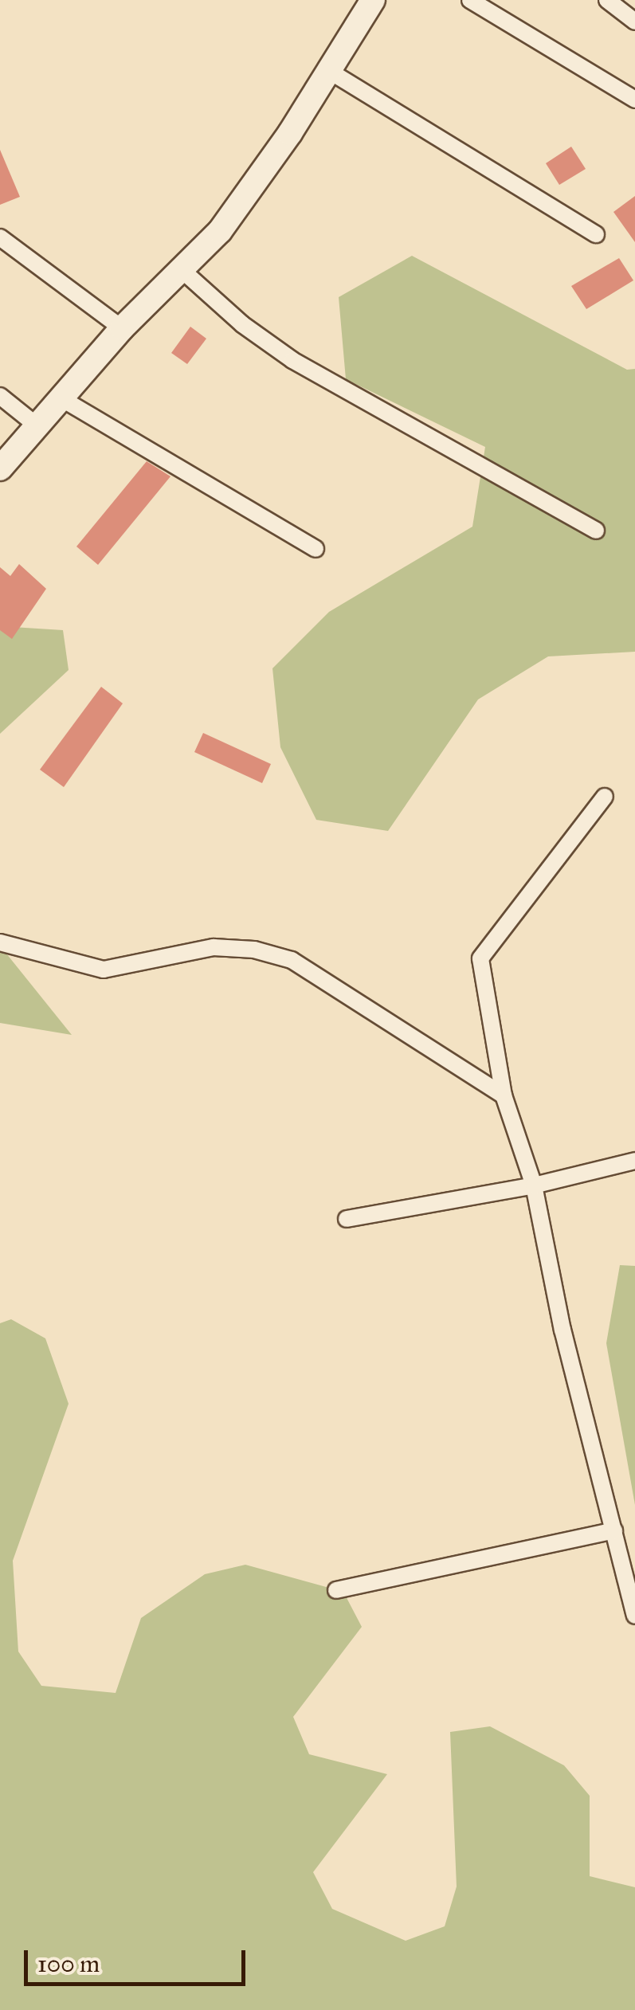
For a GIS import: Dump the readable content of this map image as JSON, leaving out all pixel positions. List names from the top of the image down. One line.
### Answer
{"scale_bar":"100 m"}
